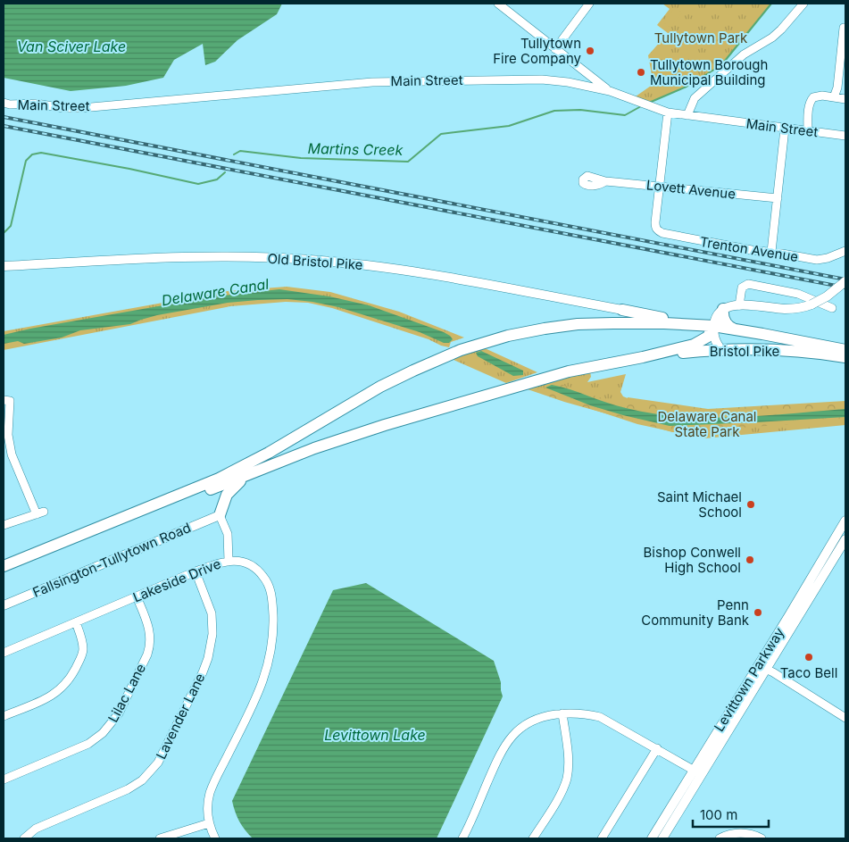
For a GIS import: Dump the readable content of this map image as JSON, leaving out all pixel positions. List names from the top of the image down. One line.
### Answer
{"streets":{"highway":["Bristol Pike"],"main road":["Old Bristol Pike","Fallsington-Tullytown Road","Levittown Parkway"],"street":["Main Street","Lovett Avenue","Trenton Avenue","Lakeside Drive","Lilac Lane","Lavender Lane"]},"crossings":[["Lovett Avenue","Trenton Avenue"],["Lakeside Drive","Lilac Lane"],["Lakeside Drive","Lavender Lane"]],"water":["Van Sciver Lake","Martins Creek","Delaware Canal","Levittown Lake"],"parks":["Tullytown Park","Delaware Canal State Park"],"places":["Tullytown Fire Company","Tullytown Borough Municipal Building","Saint Michael School","Bishop Conwell High School","Penn Community Bank","Taco Bell"],"scale_bar":"100 m"}
